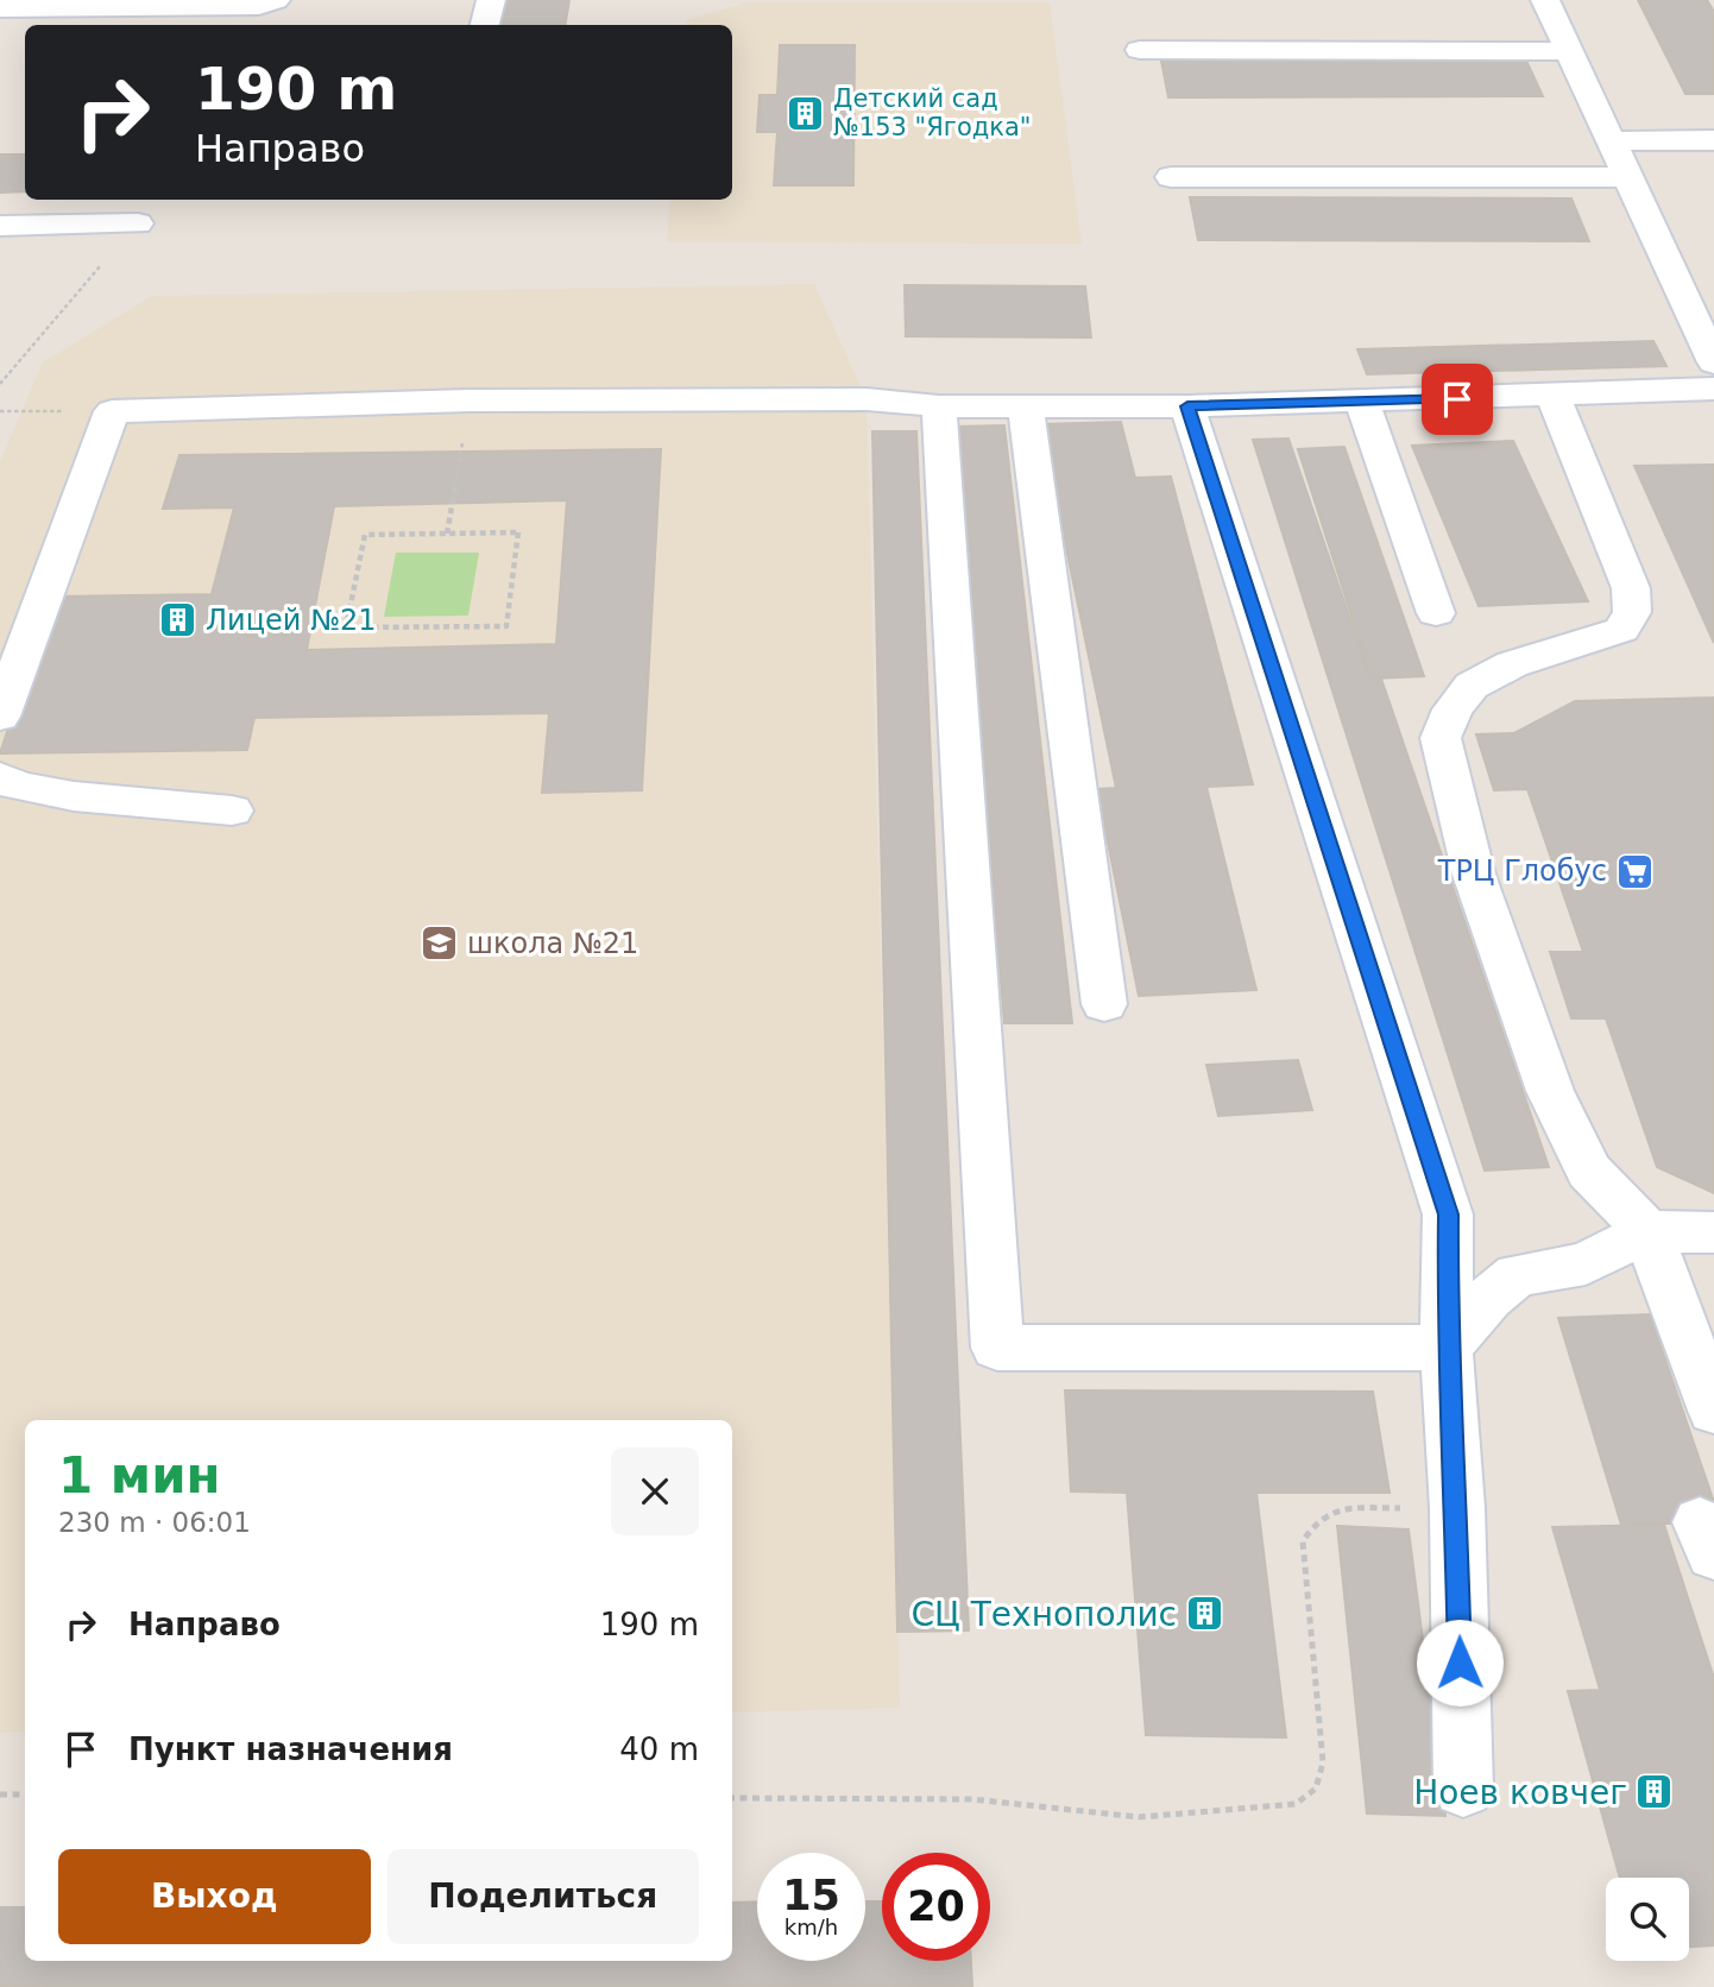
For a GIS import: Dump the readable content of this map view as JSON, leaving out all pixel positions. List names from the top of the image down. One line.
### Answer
{"places":{"building":["Детский сад №153 \"Ягодка\"","Лицей №21","СЦ Технополис","Ноев ковчег"],"supermarket":["ТРЦ Глобус"],"school or university":["школа №21"]},"page":{"turn":["190 m","Направо"],"heading":["1 мин","230 m · 06:01"],"list":[{"name":"Направо","value":"190 m"},{"name":"Пункт назначения","value":"40 m"}],"buttons":["Выход","Поделиться"],"speed":"15 km/h","limit":"20"}}
